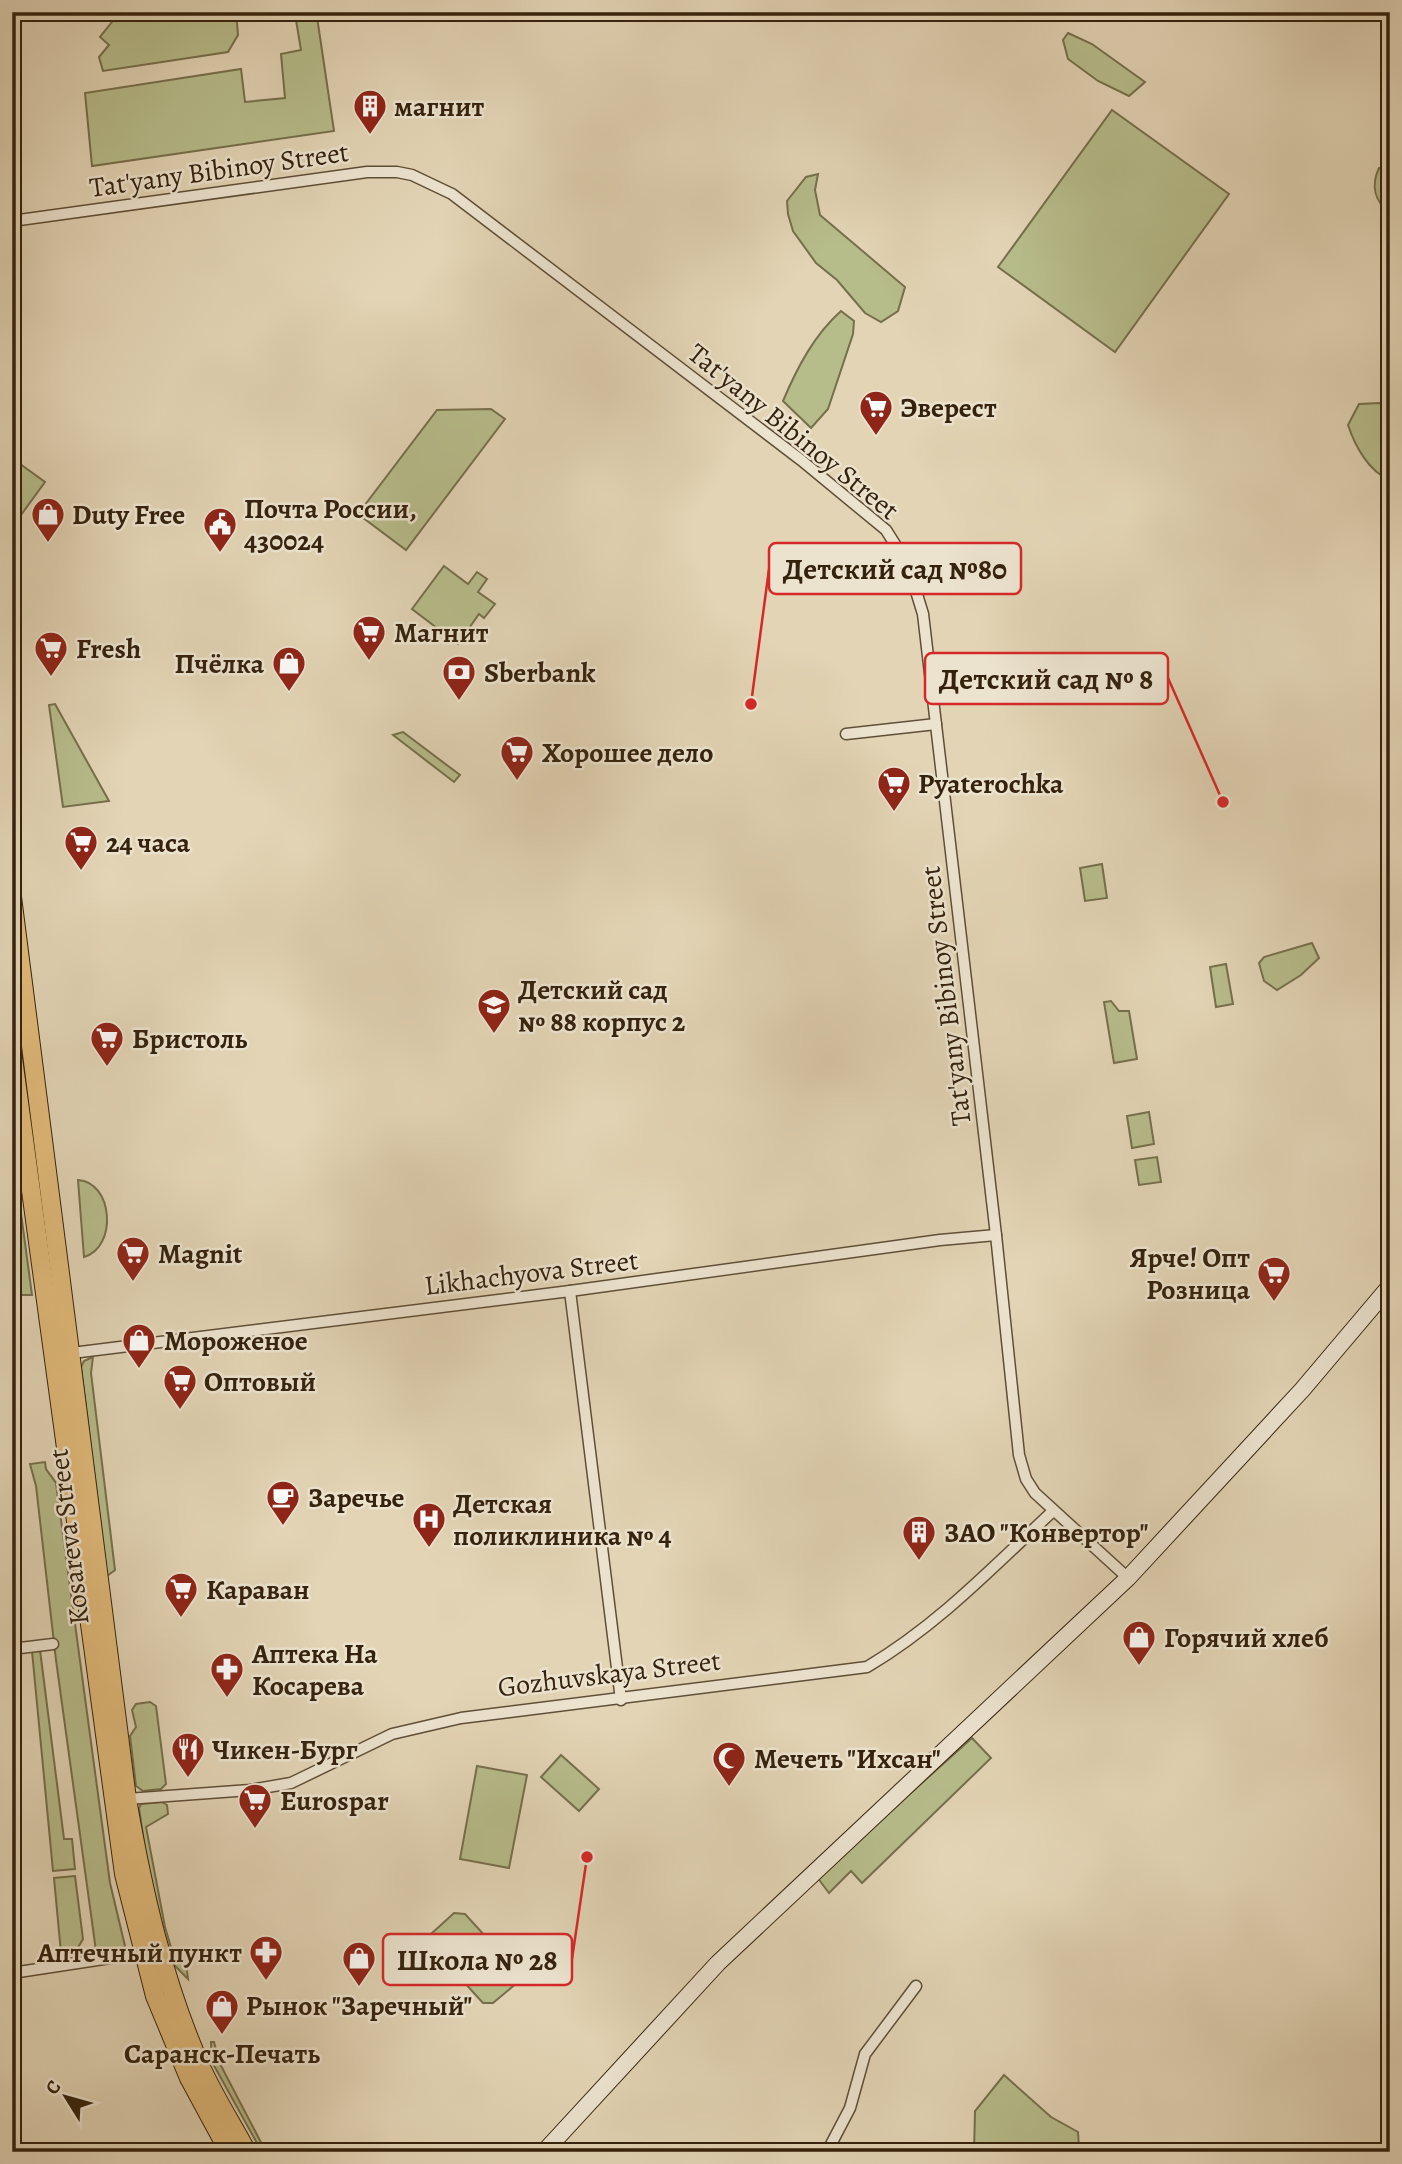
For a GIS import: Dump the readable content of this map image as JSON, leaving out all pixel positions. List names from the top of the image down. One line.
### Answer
{"streets":{"main road":["Kosareva Street"],"street":["Tat'yany Bibinoy Street","Likhachyova Street","Gozhuvskaya Street"]},"crossings":[["Tat'yany Bibinoy Street","Likhachyova Street"],["Tat'yany Bibinoy Street","Gozhuvskaya Street"],["Likhachyova Street","Kosareva Street"],["Kosareva Street","Gozhuvskaya Street"]],"places":{"building":["магнит","ЗАО \"Конвертор\""],"supermarket":["Эверест","Магнит","Fresh","Хорошее дело","Pyaterochka","24 часа","Бристоль","Magnit","Ярче! Опт Розница","Оптовый","Караван","Eurospar"],"shop":["Duty Free","Пчёлка","Мороженое","Горячий хлеб","Рынок \"Заречный\"","Саранск-Печать"],"public building":["Почта России, 430024"],"bank":["Sberbank"],"other":["Детский сад №80","Детский сад № 8","Школа № 28"],"school or university":["Детский сад № 88 корпус 2"],"cafe":["Заречье"],"hospital":["Детская поликлиника № 4"],"pharmacy":["Аптека На Косарева","Аптечный пункт"],"restaurant":["Чикен-Бург"],"mosque":["Мечеть \"Ихсан\""]},"north":"top left"}
